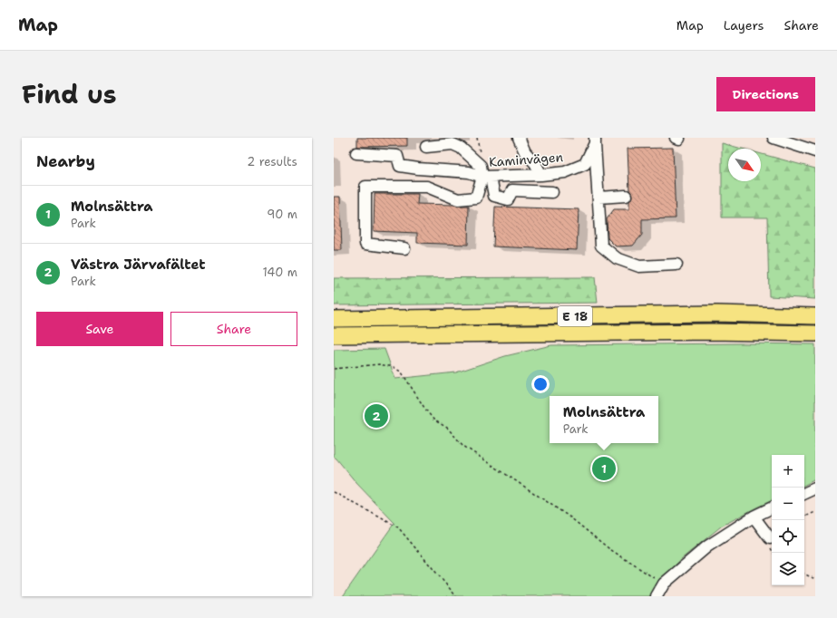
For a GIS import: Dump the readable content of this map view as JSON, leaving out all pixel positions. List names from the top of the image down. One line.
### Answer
{"streets":{"highway":["E 18"],"street":["Kaminvägen"]},"north":"bottom right","page":{"header":"Map","nav":["Map","Layers","Share"],"title":"Find us","buttons":["Directions",["Save","Share"]],"heading":["Nearby","2 results"],"list":[{"mark":"1","name":"Molnsättra","note":"Park","value":"90 m"},{"mark":"2","name":"Västra Järvafältet","note":"Park","value":"140 m"}],"popup":["Molnsättra","Park"],"pins":["2","1"],"map_buttons":["+","−"]}}
